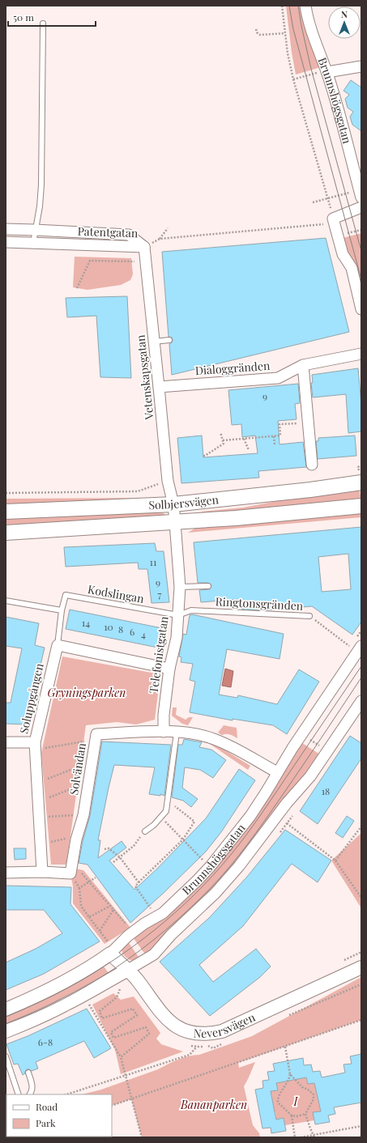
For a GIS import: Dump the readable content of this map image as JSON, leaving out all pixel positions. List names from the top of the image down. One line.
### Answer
{"streets":{"main road":["Solbjersvägen"],"street":["Brunnshögsgatan","Patentgatan","Dialoggränden","Vetenskapsgatan","Telefonistgatan","Soluppgången","Solvändan","Neversvägen"],"lane":["Kodslingan","Ringtonsgränden"]},"crossings":[["Brunnshögsgatan","Neversvägen"],["Patentgatan","Vetenskapsgatan"],["Dialoggränden","Vetenskapsgatan"],["Vetenskapsgatan","Solbjersvägen"],["Vetenskapsgatan","Telefonistgatan"],["Solbjersvägen","Telefonistgatan"],["Kodslingan","Ringtonsgränden"],["Kodslingan","Telefonistgatan"],["Kodslingan","Soluppgången"],["Ringtonsgränden","Telefonistgatan"],["Telefonistgatan","Solvändan"]],"parks":["Gryningsparken","I","Bananparken"],"house_numbers":["9","11","9","7","14","10","8","6","4","18","6-8"],"legend":["Road","Park"],"scale_bar":"50 m","north":"top"}
